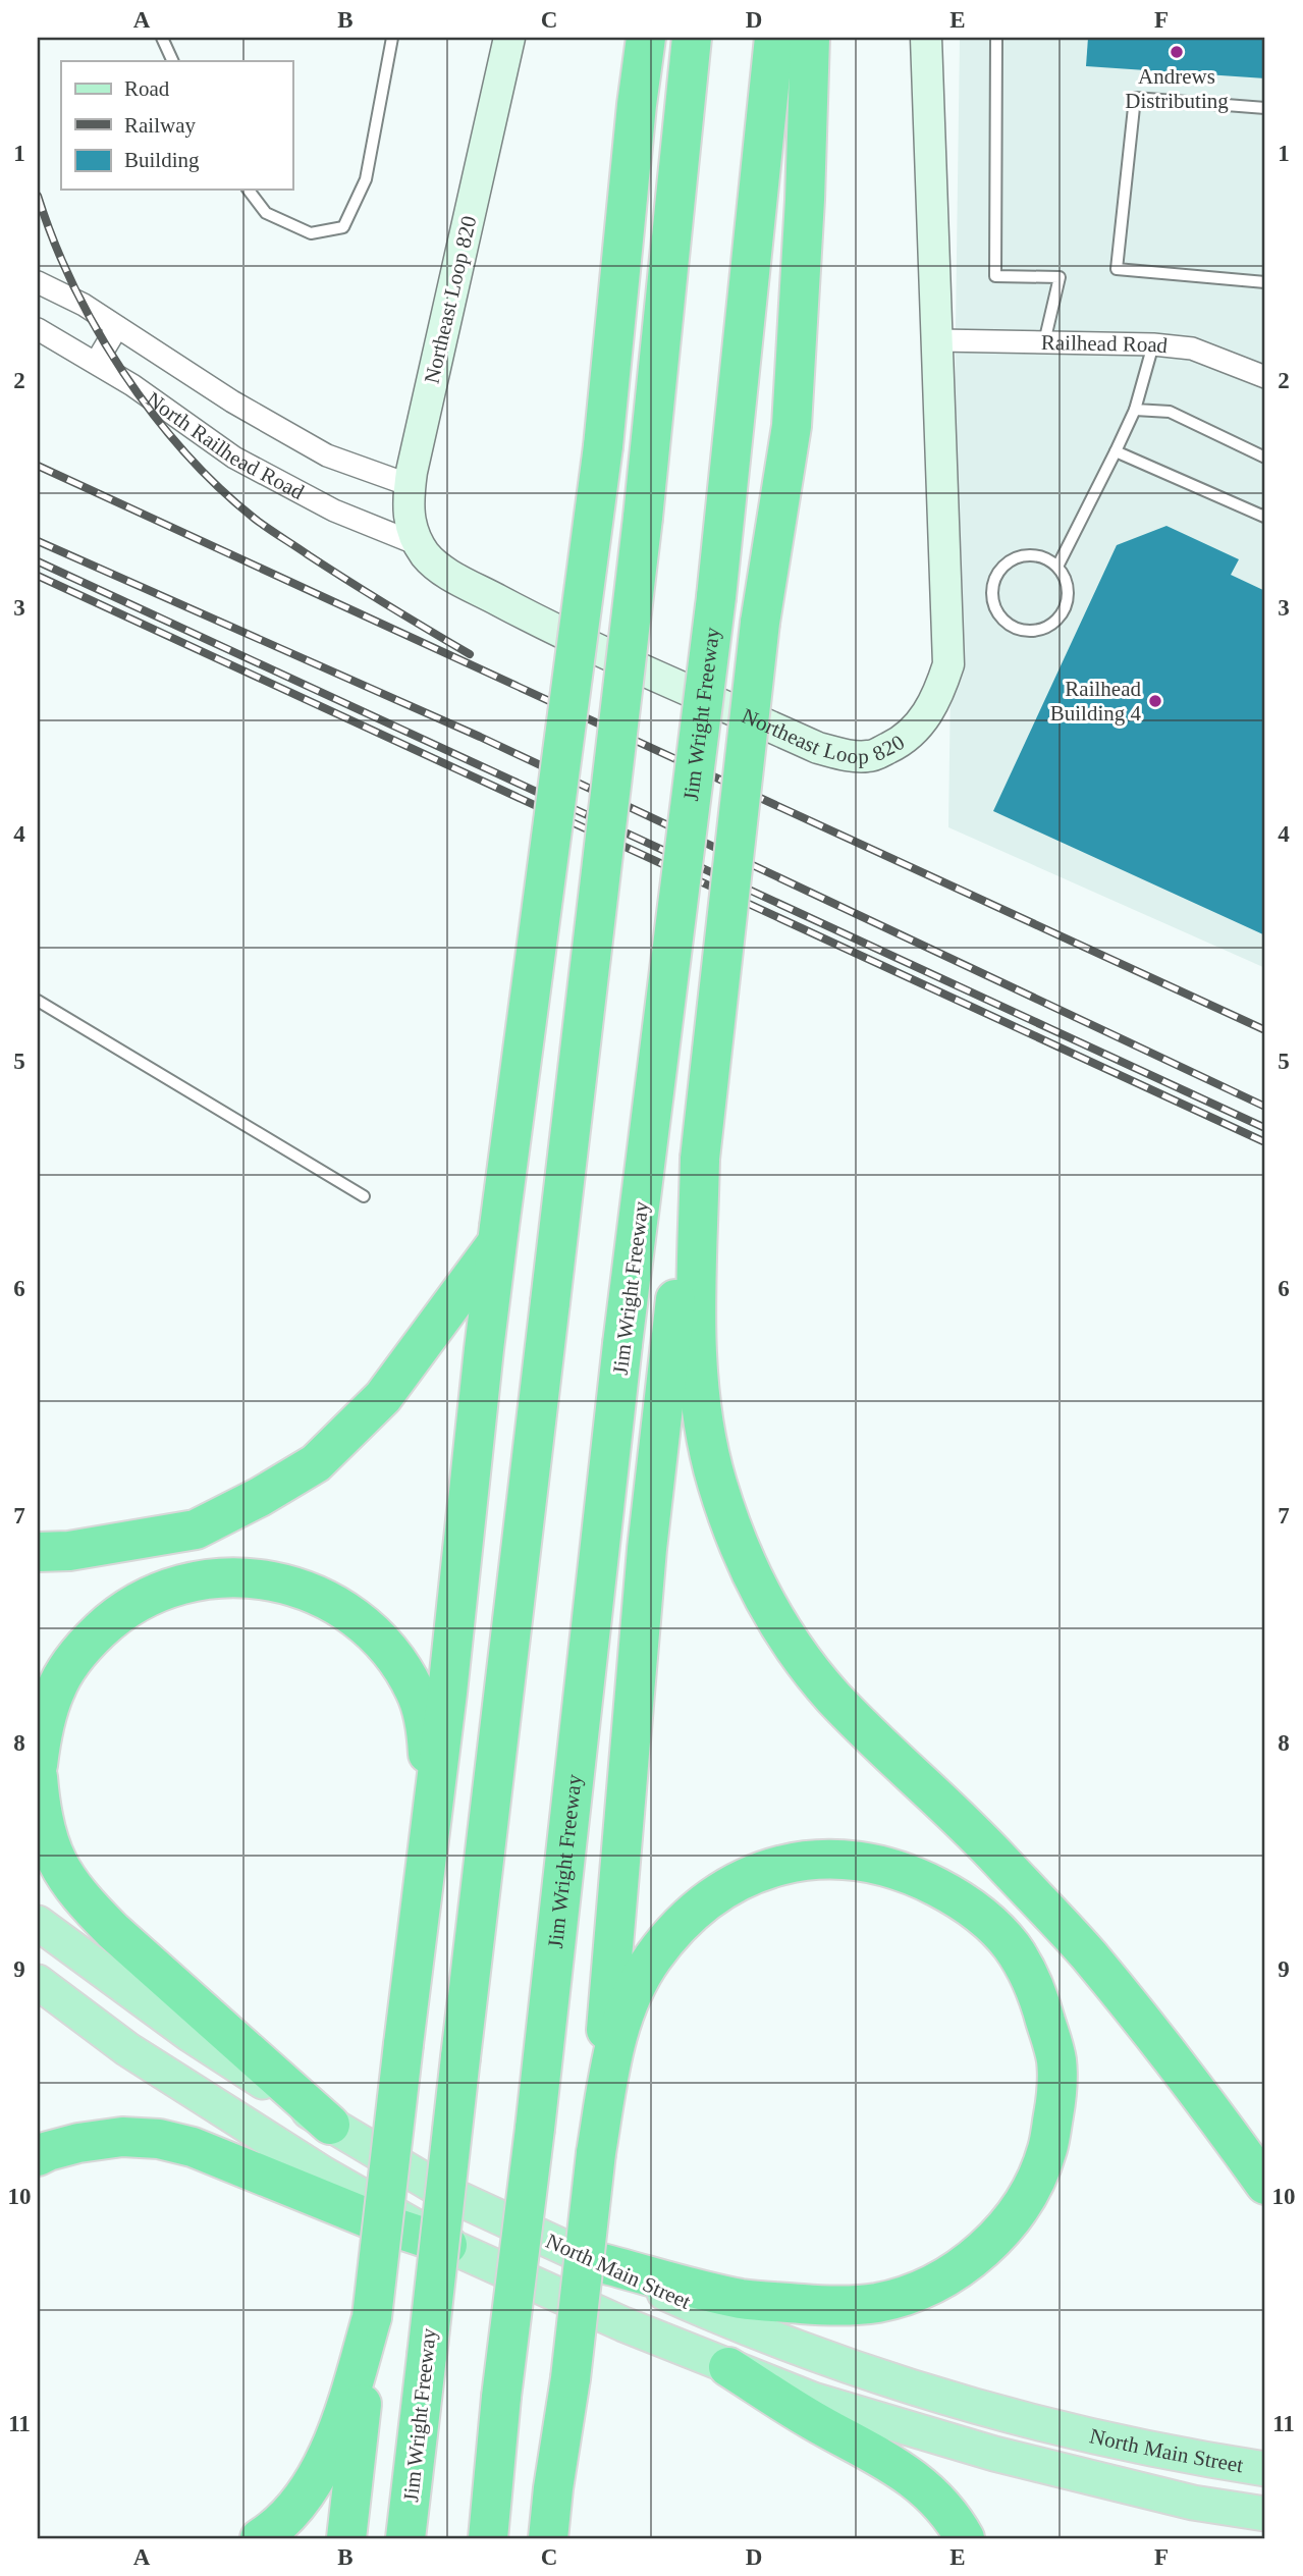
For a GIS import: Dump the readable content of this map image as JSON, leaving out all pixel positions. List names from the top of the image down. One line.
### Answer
{"streets":{"highway":["Jim Wright Freeway"],"main road":["North Main Street"],"street":["Northeast Loop 820","Railhead Road","North Railhead Road"]},"crossings":[["Northeast Loop 820","Railhead Road"],["Northeast Loop 820","North Railhead Road"]],"places":["Andrews Distributing","Railhead Building 4"],"legend":["Road","Railway","Building"],"grid":{"columns":["A","B","C","D","E","F"],"rows":["1","2","3","4","5","6","7","8","9","10","11"]}}
